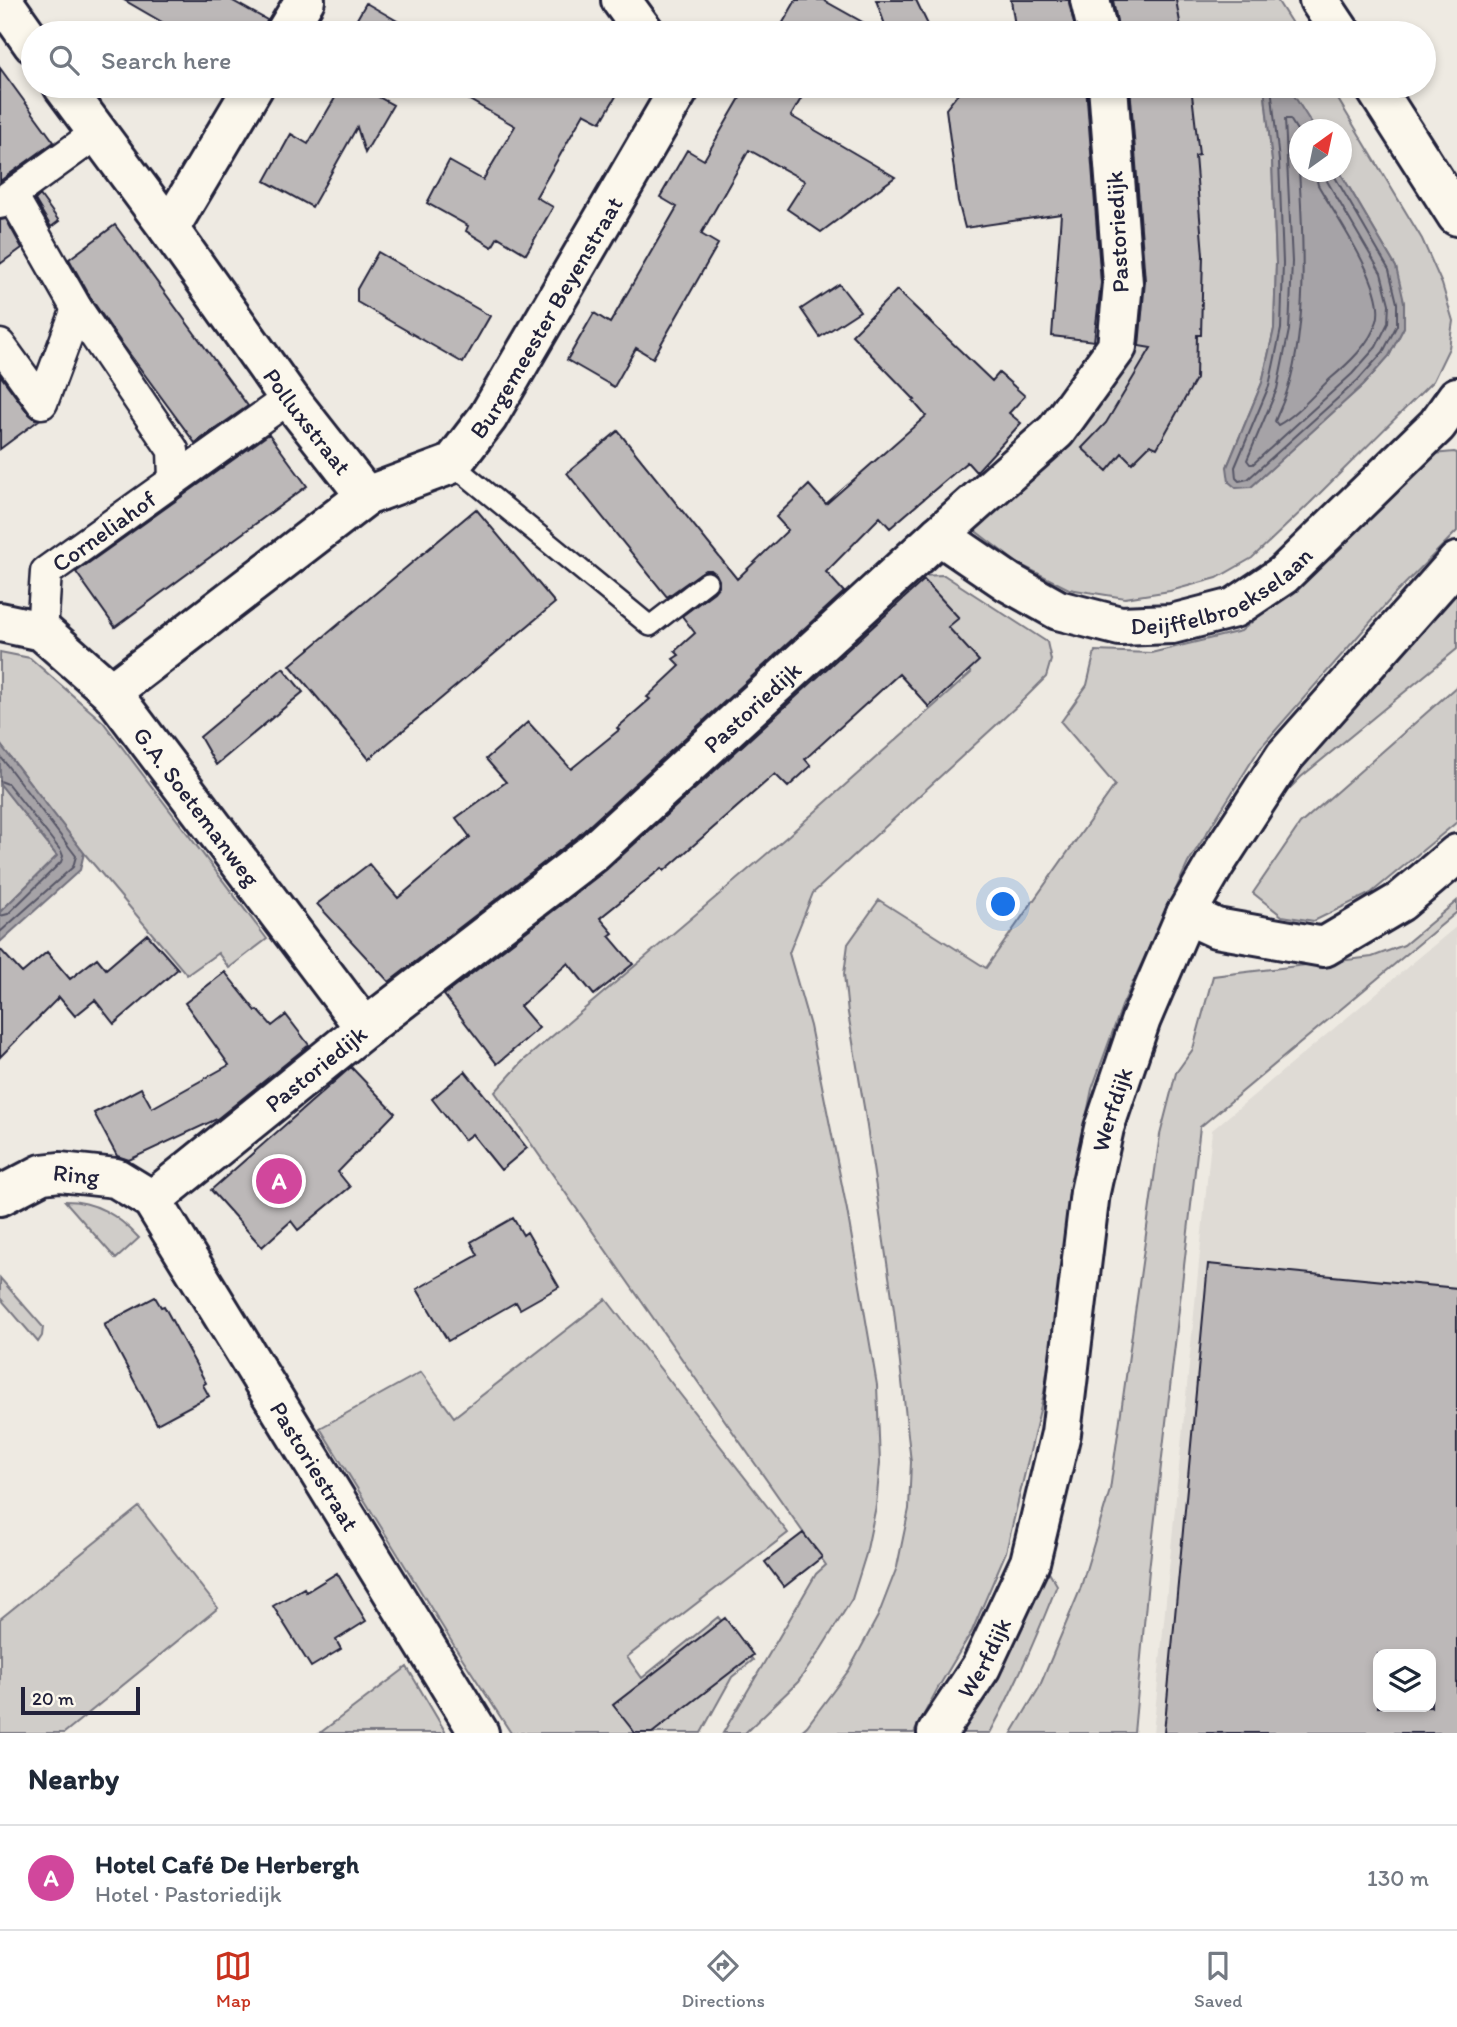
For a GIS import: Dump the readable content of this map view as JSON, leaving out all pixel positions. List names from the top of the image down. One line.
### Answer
{"streets":{"street":["Pastoriedijk","Burgemeester Beyenstraat","Polluxstraat","Corneliahof","Deijffelbroekselaan","G.A. Soetemanweg","Werfdijk","Ring","Pastoriestraat"]},"crossings":[["Pastoriedijk","Deijffelbroekselaan"],["Pastoriedijk","G.A. Soetemanweg"],["Pastoriedijk","Ring"],["Pastoriedijk","Pastoriestraat"],["Polluxstraat","Corneliahof"],["Polluxstraat","G.A. Soetemanweg"],["Corneliahof","G.A. Soetemanweg"],["Ring","Pastoriestraat"]],"scale_bar":"20 m","north":"top right","page":{"search":"Search here","pins":"A","scale":"20 m","heading":"Nearby","list":[{"mark":"A","name":"Hotel Café De Herbergh","note":"Hotel · Pastoriedijk","value":"130 m"}],"nav":["Map","Directions","Saved"]}}
